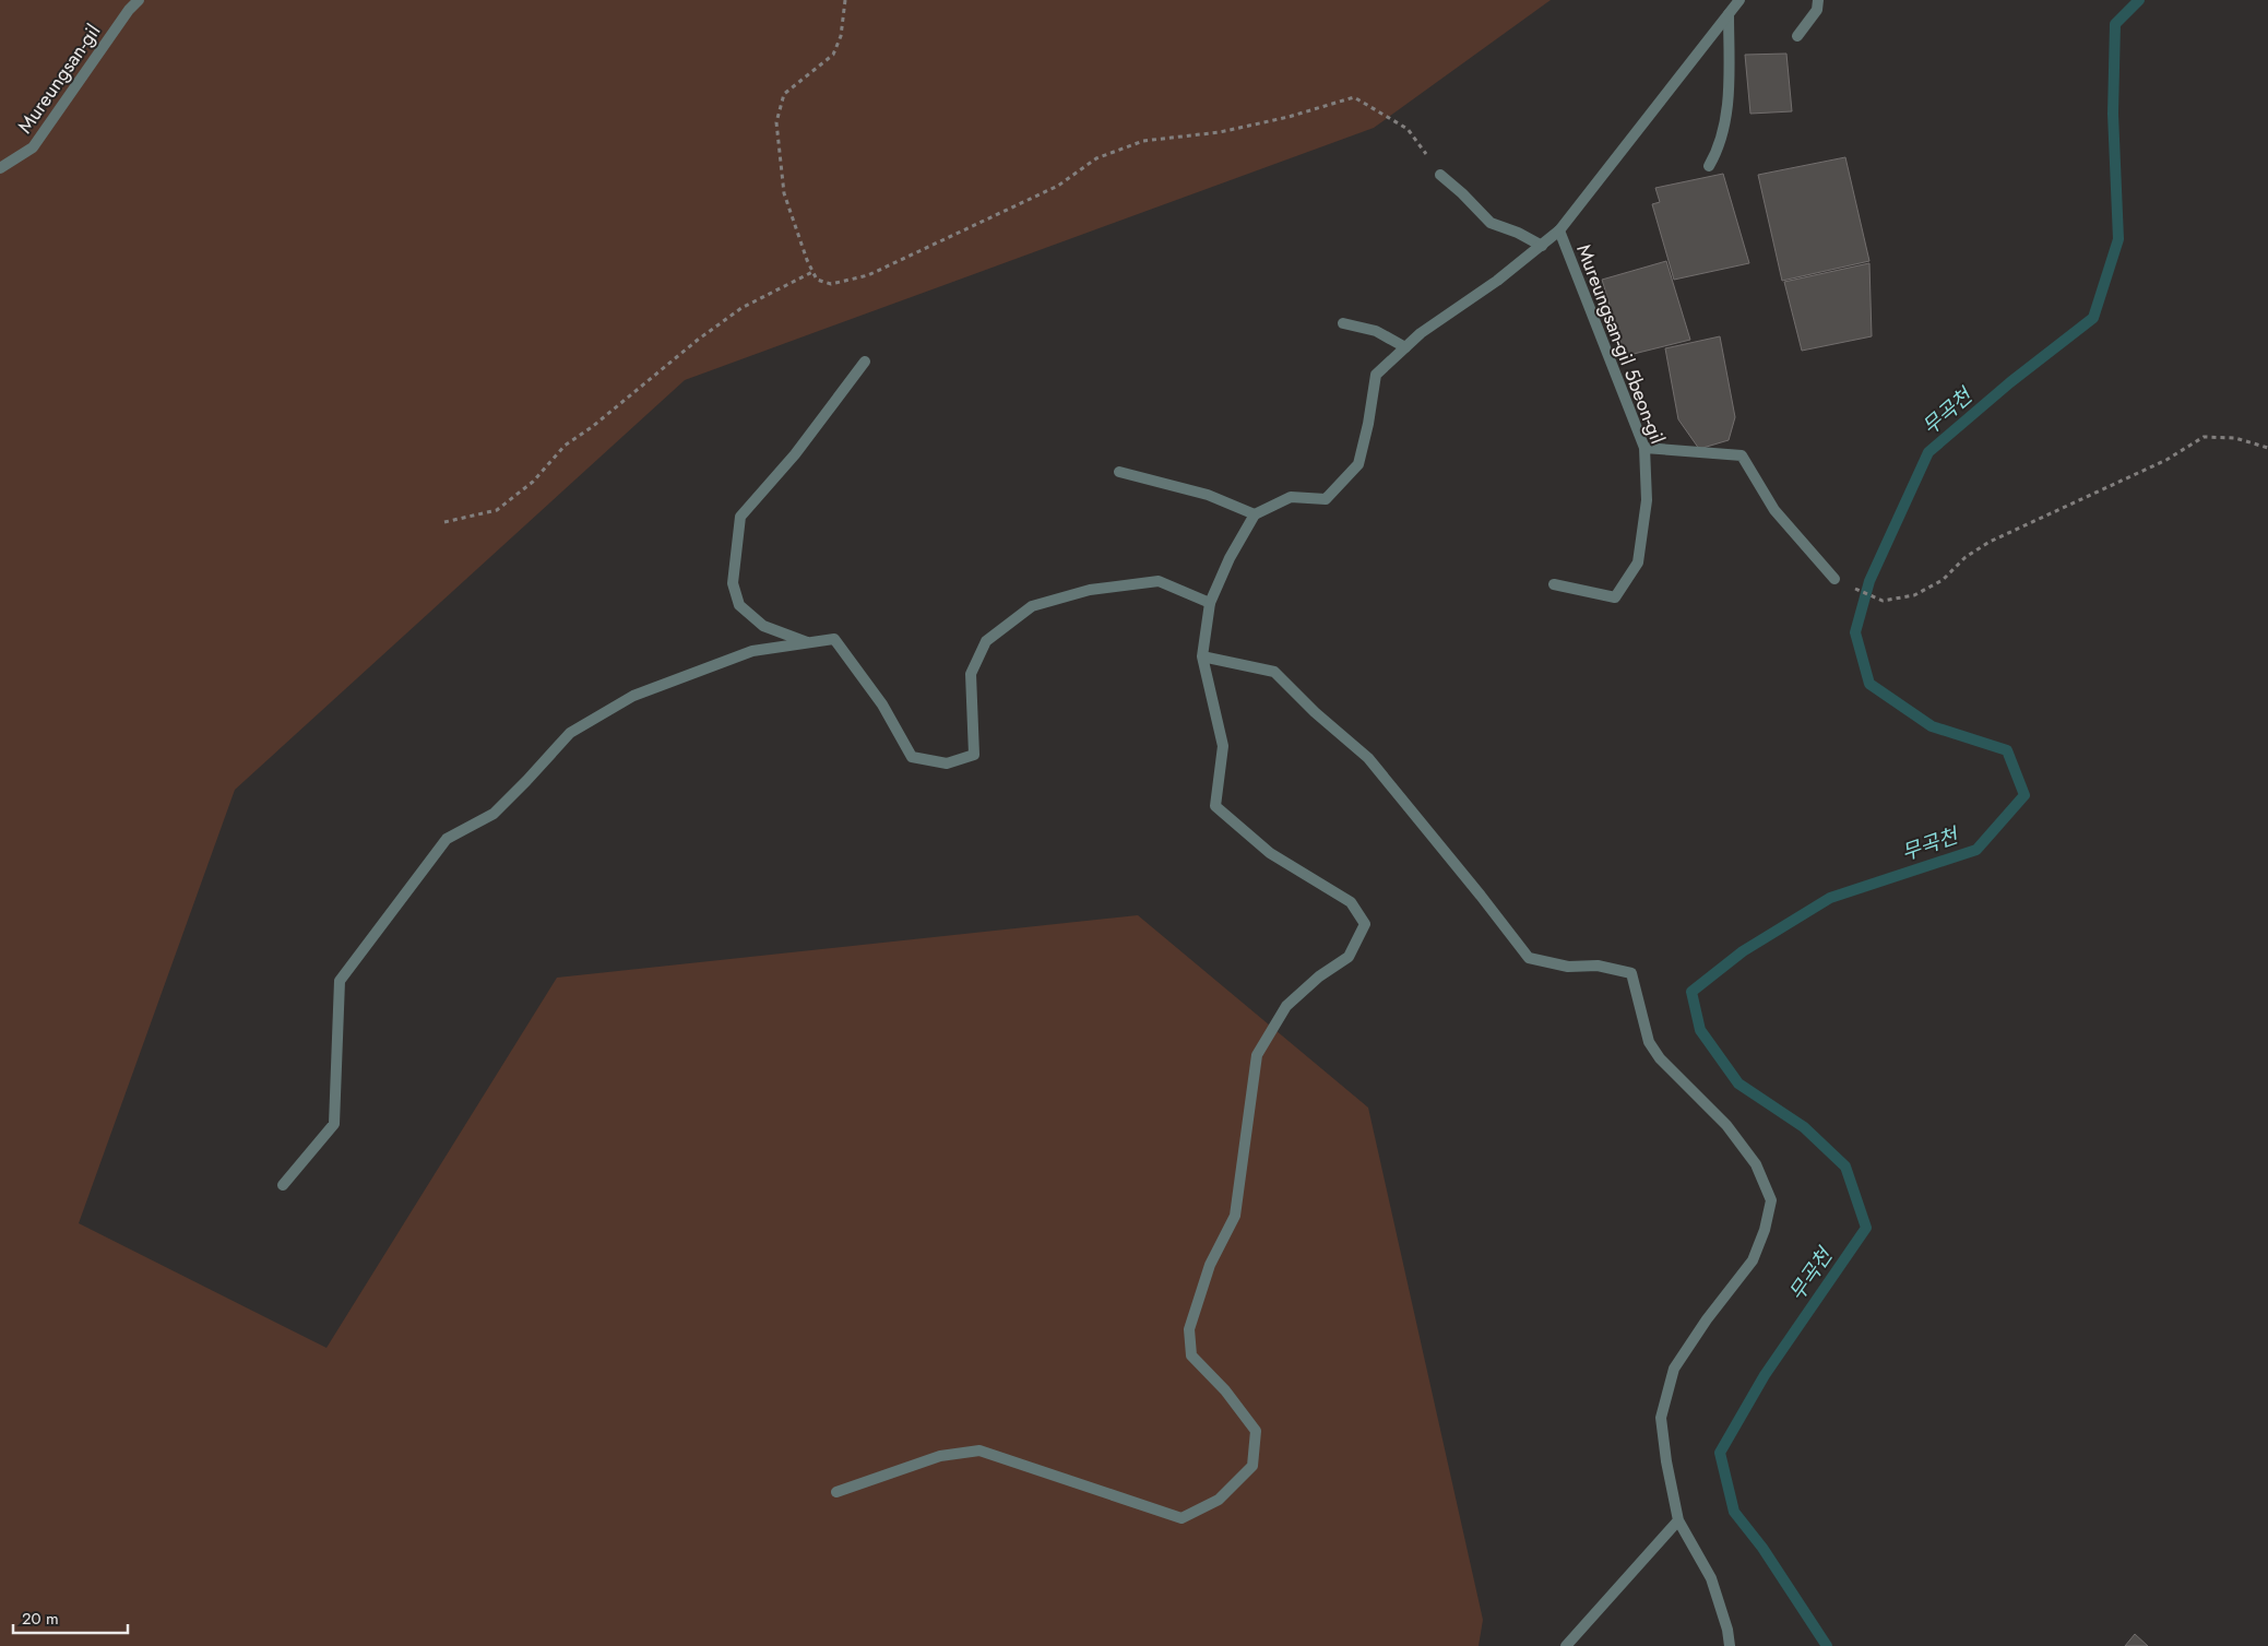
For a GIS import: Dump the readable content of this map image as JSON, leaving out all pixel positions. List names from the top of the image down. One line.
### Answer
{"streets":{"street":["Mureungsan-gil","Mureungsan-gil 5beon-gil"]},"water":["무곡천"],"scale_bar":"20 m"}
